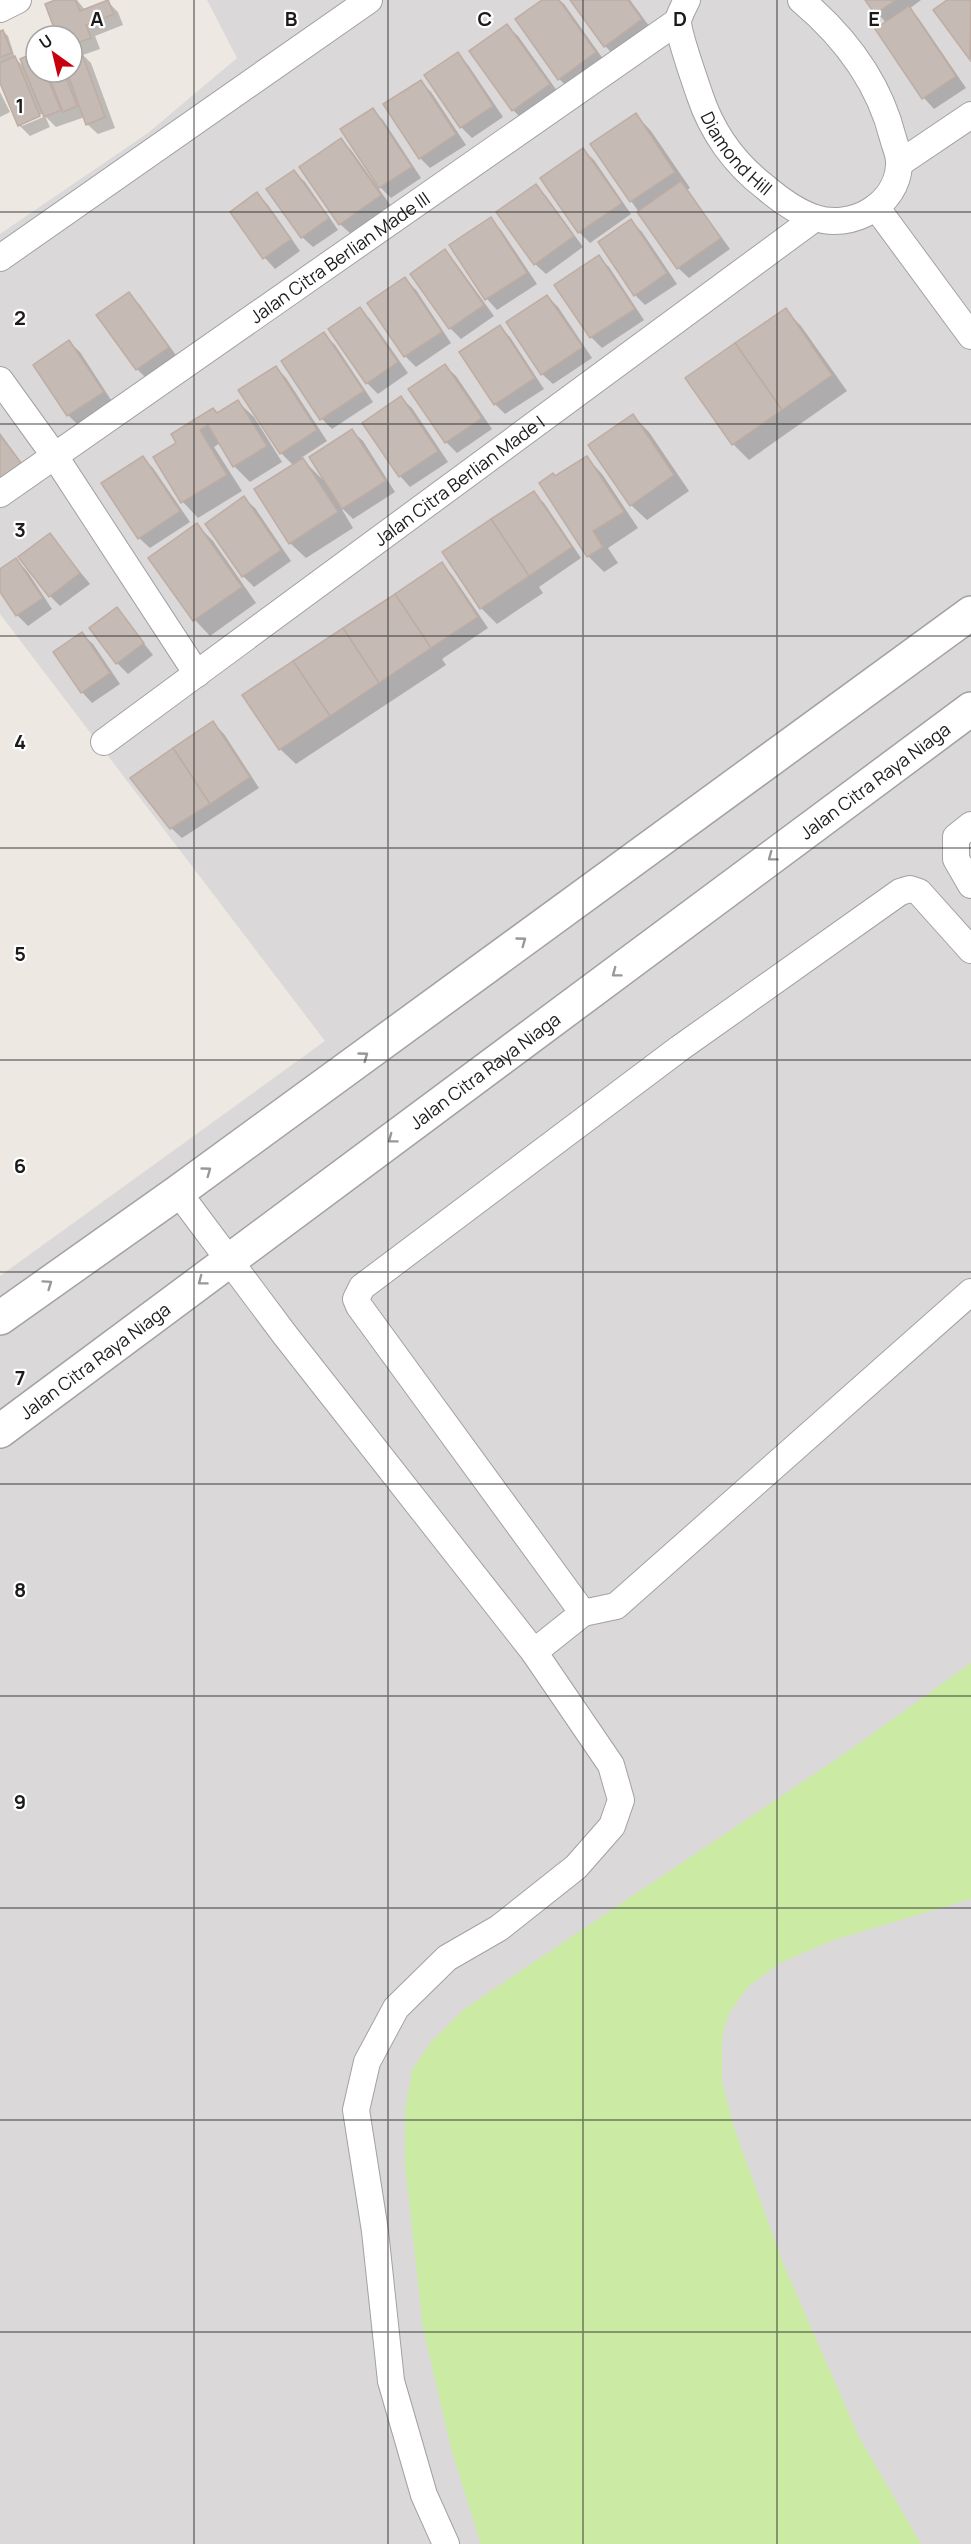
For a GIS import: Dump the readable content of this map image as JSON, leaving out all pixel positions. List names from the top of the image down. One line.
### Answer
{"streets":{"street":["Diamond Hill","Jalan Citra Berlian Made III","Jalan Citra Berlian Made I","Jalan Citra Raya Niaga"]},"crossings":[["Diamond Hill","Jalan Citra Berlian Made III"],["Diamond Hill","Jalan Citra Berlian Made I"]],"north":"top left","grid":{"columns":["A","B","C","D","E"],"rows":["1","2","3","4","5","6","7","8","9"]}}
